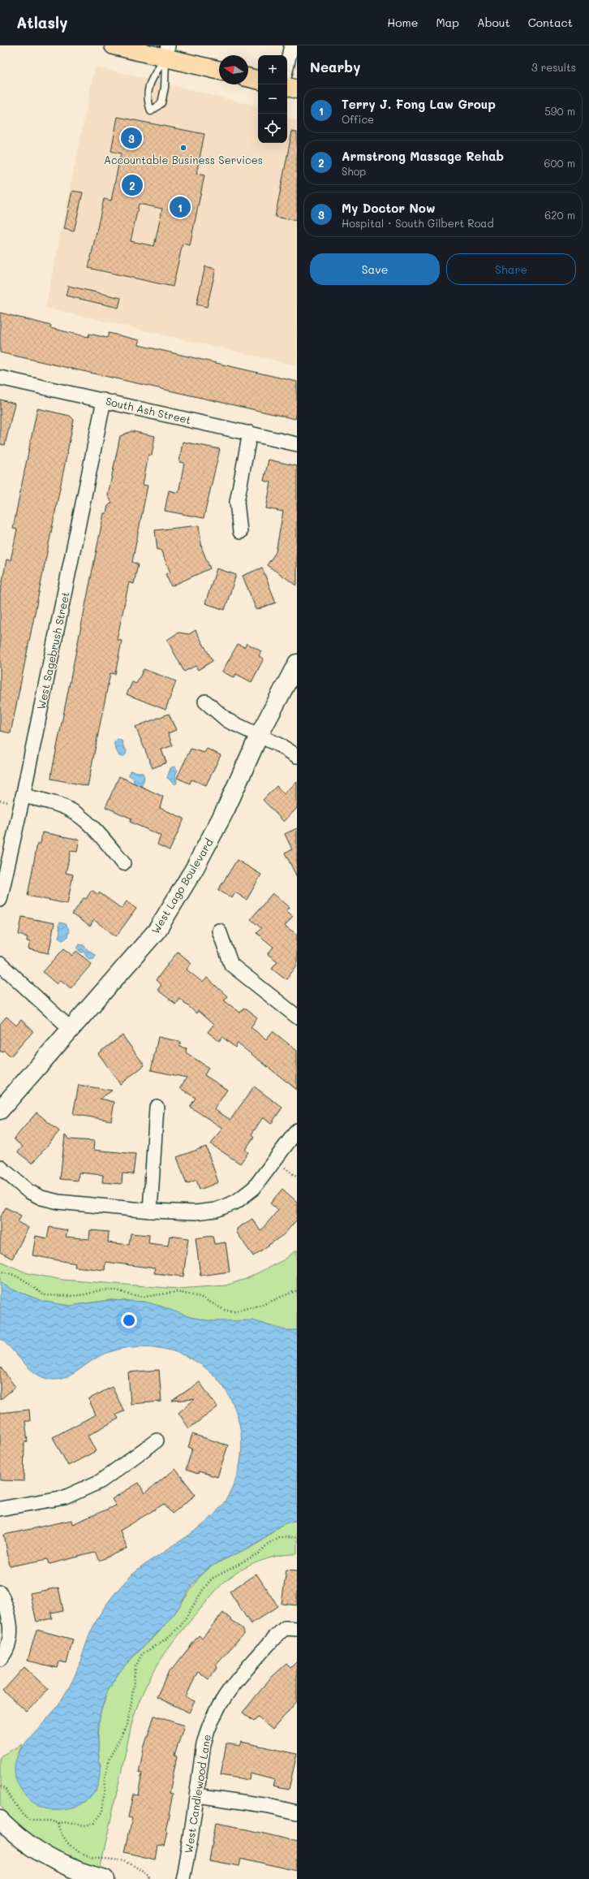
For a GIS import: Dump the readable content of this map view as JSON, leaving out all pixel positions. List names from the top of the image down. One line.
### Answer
{"streets":{"street":["South Ash Street","West Sagebrush Street","West Lago Boulevard","West Candlewood Lane"]},"crossings":[["South Ash Street","West Sagebrush Street"]],"places":["Accountable Business Services"],"north":"left","page":{"header":"Atlasly","nav":["Home","Map","About","Contact"],"heading":["Nearby","3 results"],"map_buttons":["+","−"],"list":[{"mark":"1","name":"Terry J. Fong Law Group","note":"Office","value":"590 m"},{"mark":"2","name":"Armstrong Massage Rehab","note":"Shop","value":"600 m"},{"mark":"3","name":"My Doctor Now","note":"Hospital · South Gilbert Road","value":"620 m"}],"pins":["3","2","1"],"buttons":["Save","Share"]}}
